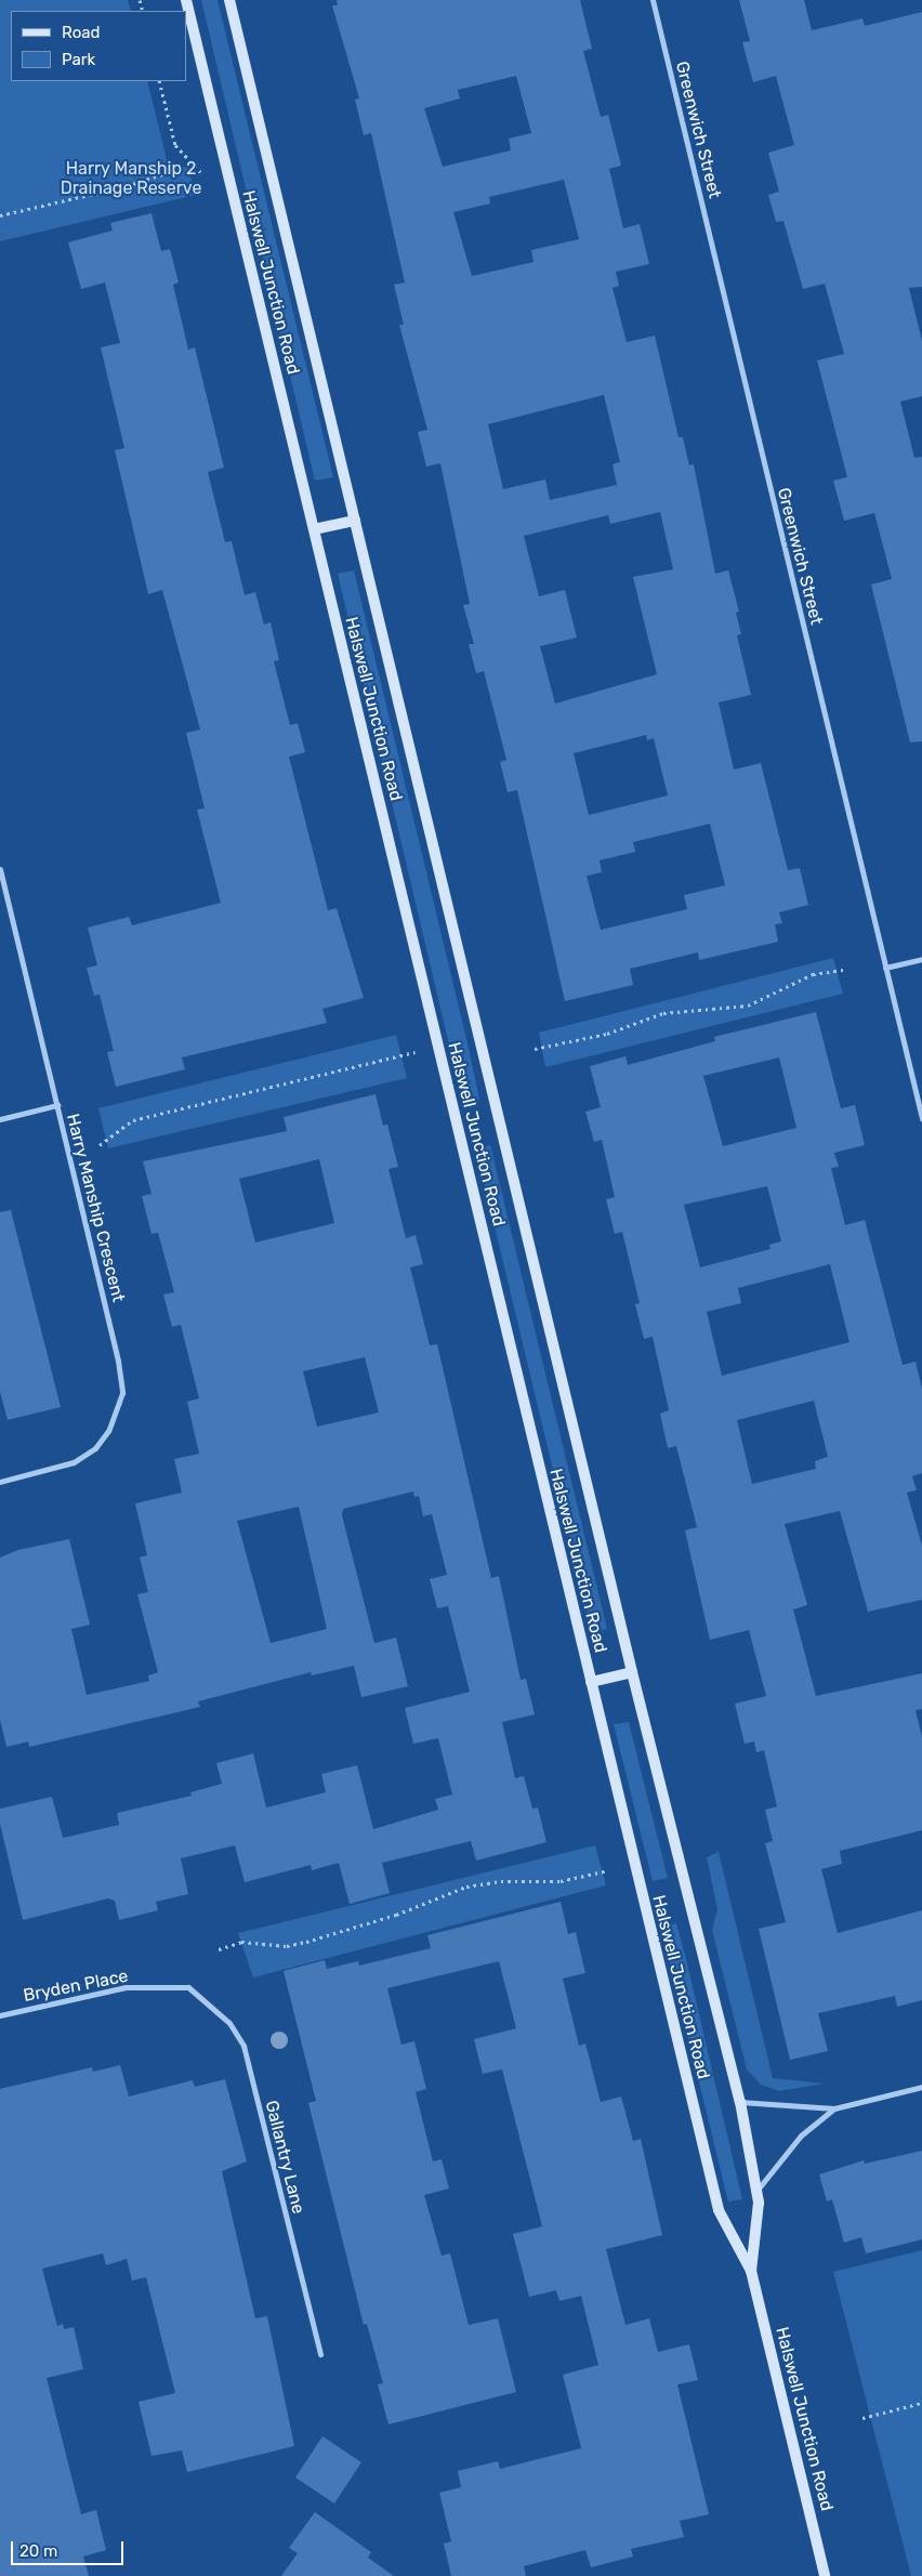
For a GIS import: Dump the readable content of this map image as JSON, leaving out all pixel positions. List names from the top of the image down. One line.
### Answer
{"streets":{"main road":["Halswell Junction Road"],"street":["Greenwich Street","Harry Manship Crescent","Bryden Place","Gallantry Lane"]},"crossings":[["Bryden Place","Gallantry Lane"]],"parks":["Harry Manship 2 Drainage Reserve"],"legend":["Road","Park"],"scale_bar":"20 m"}
